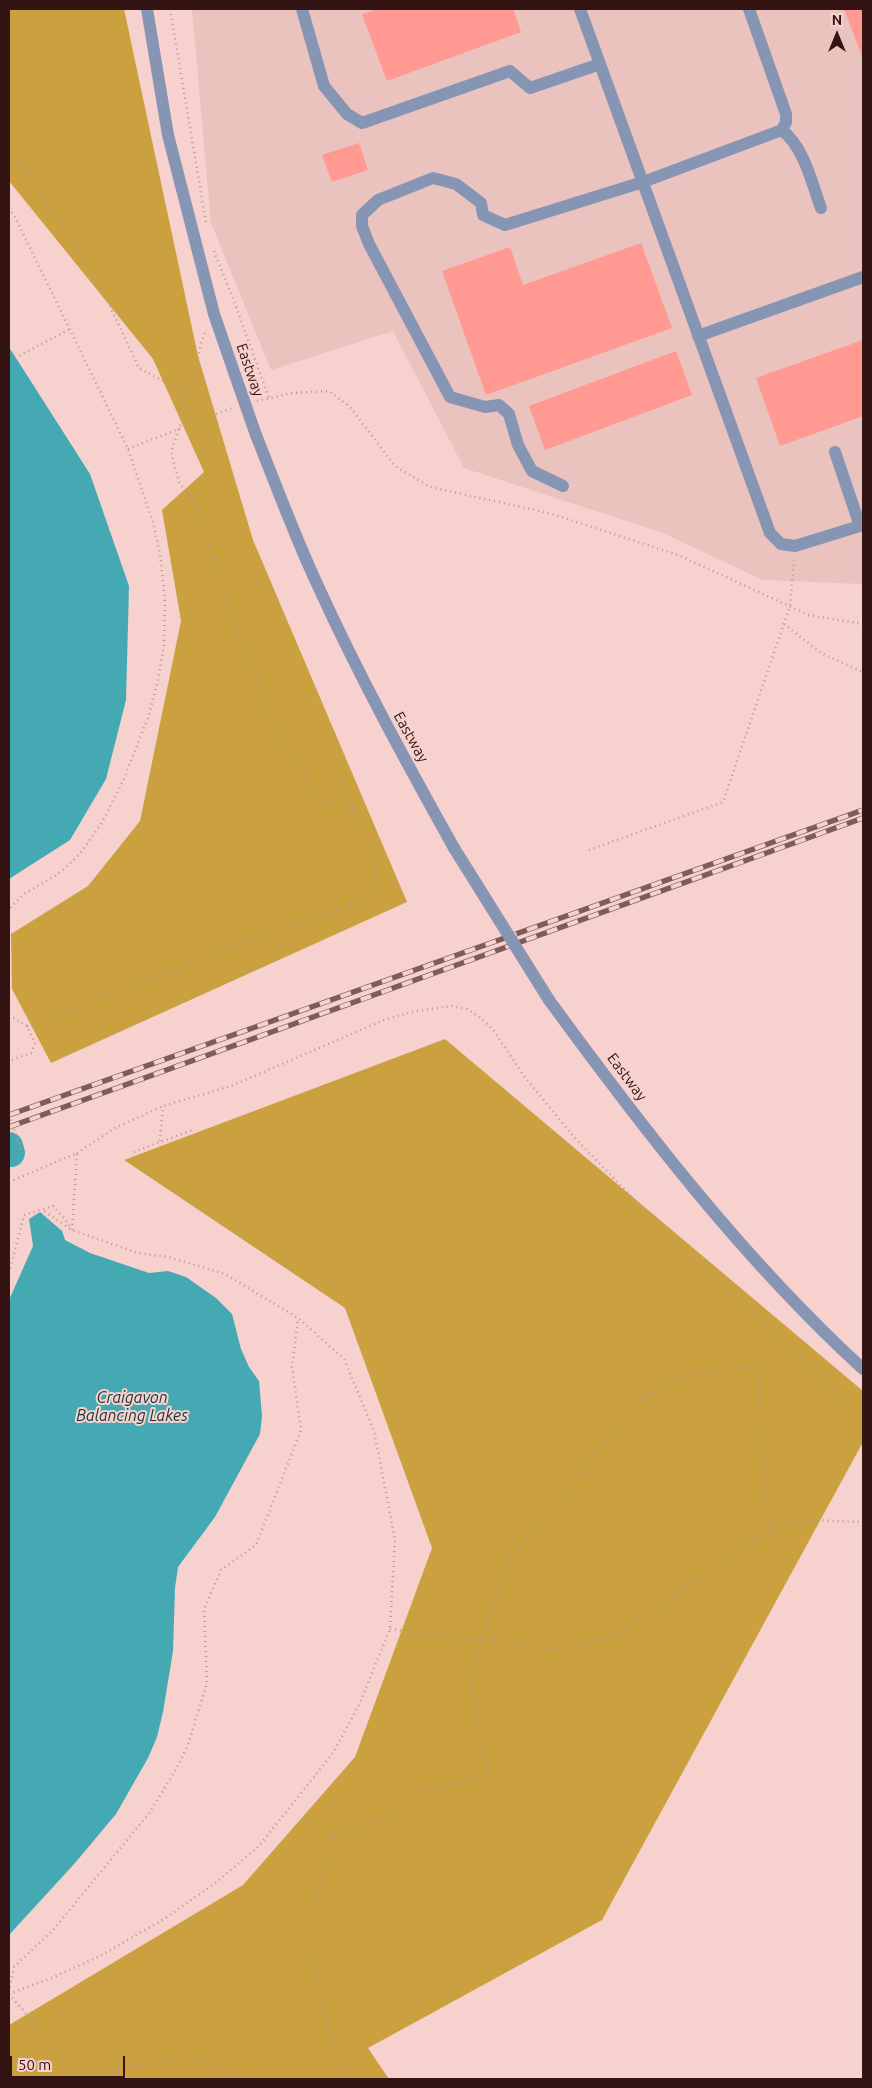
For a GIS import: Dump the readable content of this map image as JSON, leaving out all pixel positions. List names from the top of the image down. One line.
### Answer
{"streets":{"street":["Eastway"]},"water":["Craigavon Balancing Lakes"],"scale_bar":"50 m","north":"top"}
